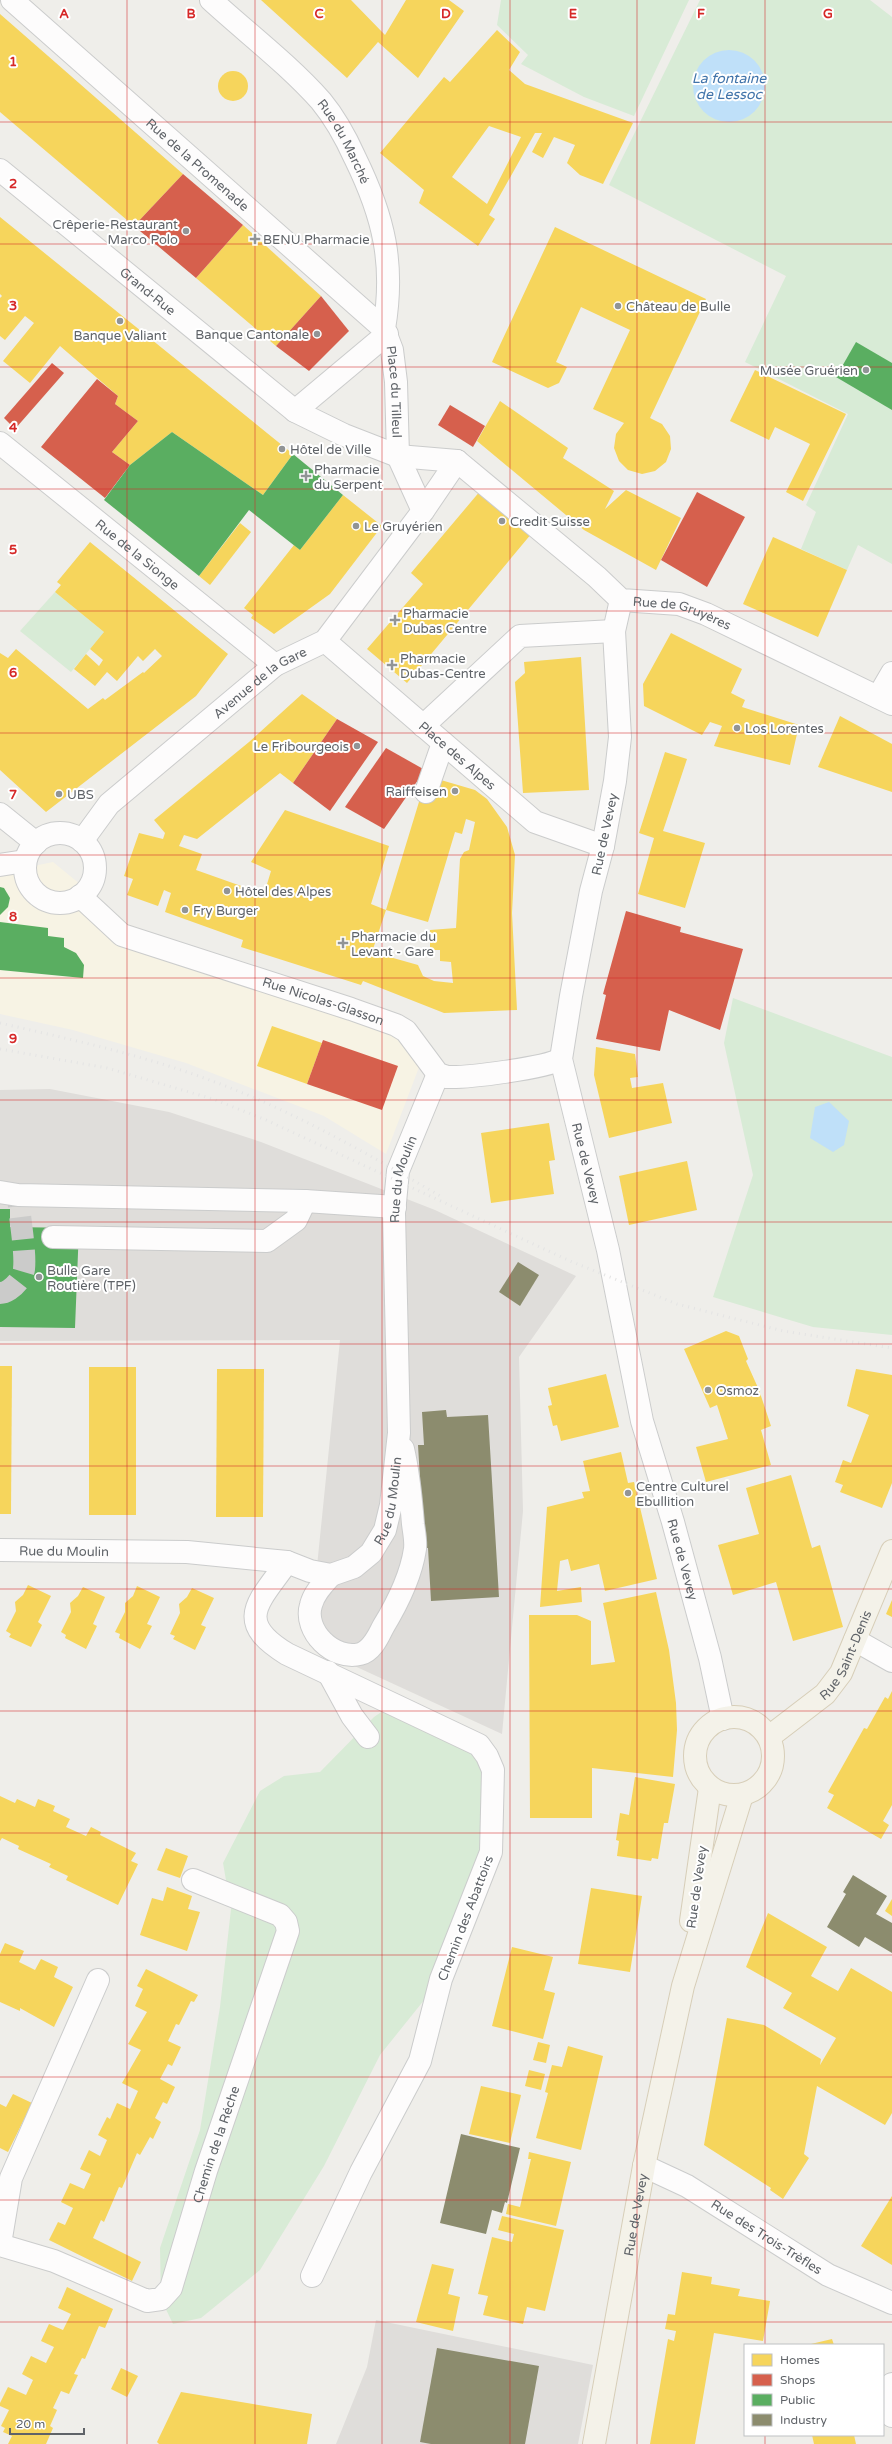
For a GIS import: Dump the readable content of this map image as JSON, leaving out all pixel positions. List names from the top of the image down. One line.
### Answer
{"streets":{"main road":["Rue de Vevey","Rue Saint-Denis"],"street":["Rue du Marché","Rue de la Promenade","Grand-Rue","Place du Tilleul","Rue de la Sionge","Rue de Gruyères","Avenue de la Gare","Place des Alpes","Rue Nicolas-Glasson","Rue du Moulin","Chemin des Abattoirs","Chemin de la Réche","Rue des Trois-Trèfles"]},"crossings":[["Rue du Marché","Rue de la Promenade"],["Rue du Marché","Place du Tilleul"],["Rue de la Promenade","Place du Tilleul"],["Grand-Rue","Place du Tilleul"],["Place du Tilleul","Rue de Gruyères"],["Place du Tilleul","Avenue de la Gare"],["Rue de la Sionge","Avenue de la Gare"],["Rue de Gruyères","Rue de Vevey"],["Avenue de la Gare","Place des Alpes"],["Avenue de la Gare","Rue Nicolas-Glasson"],["Place des Alpes","Rue de Vevey"],["Rue de Vevey","Rue Saint-Denis"],["Rue de Vevey","Rue des Trois-Trèfles"],["Rue Nicolas-Glasson","Rue du Moulin"],["Rue du Moulin","Chemin des Abattoirs"]],"water":["La fontaine de Lessoc"],"places":{"other":["Crêperie-Restaurant Marco Polo","Château de Bulle","Banque Valiant","Banque Cantonale","Musée Gruérien","Hôtel de Ville","Credit Suisse","Le Gruyérien","Los Lorentes","Le Fribourgeois","Raiffeisen","UBS","Hôtel des Alpes","Fry Burger","Bulle Gare Routière (TPF)","Osmoz","Centre Culturel Ebullition"],"health":["BENU Pharmacie","Pharmacie du Serpent","Pharmacie Dubas Centre","Pharmacie Dubas-Centre","Pharmacie du Levant - Gare"]},"legend":["Homes","Shops","Public","Industry"],"scale_bar":"20 m","grid":{"columns":["A","B","C","D","E","F","G"],"rows":["1","2","3","4","5","6","7","8","9"]}}
